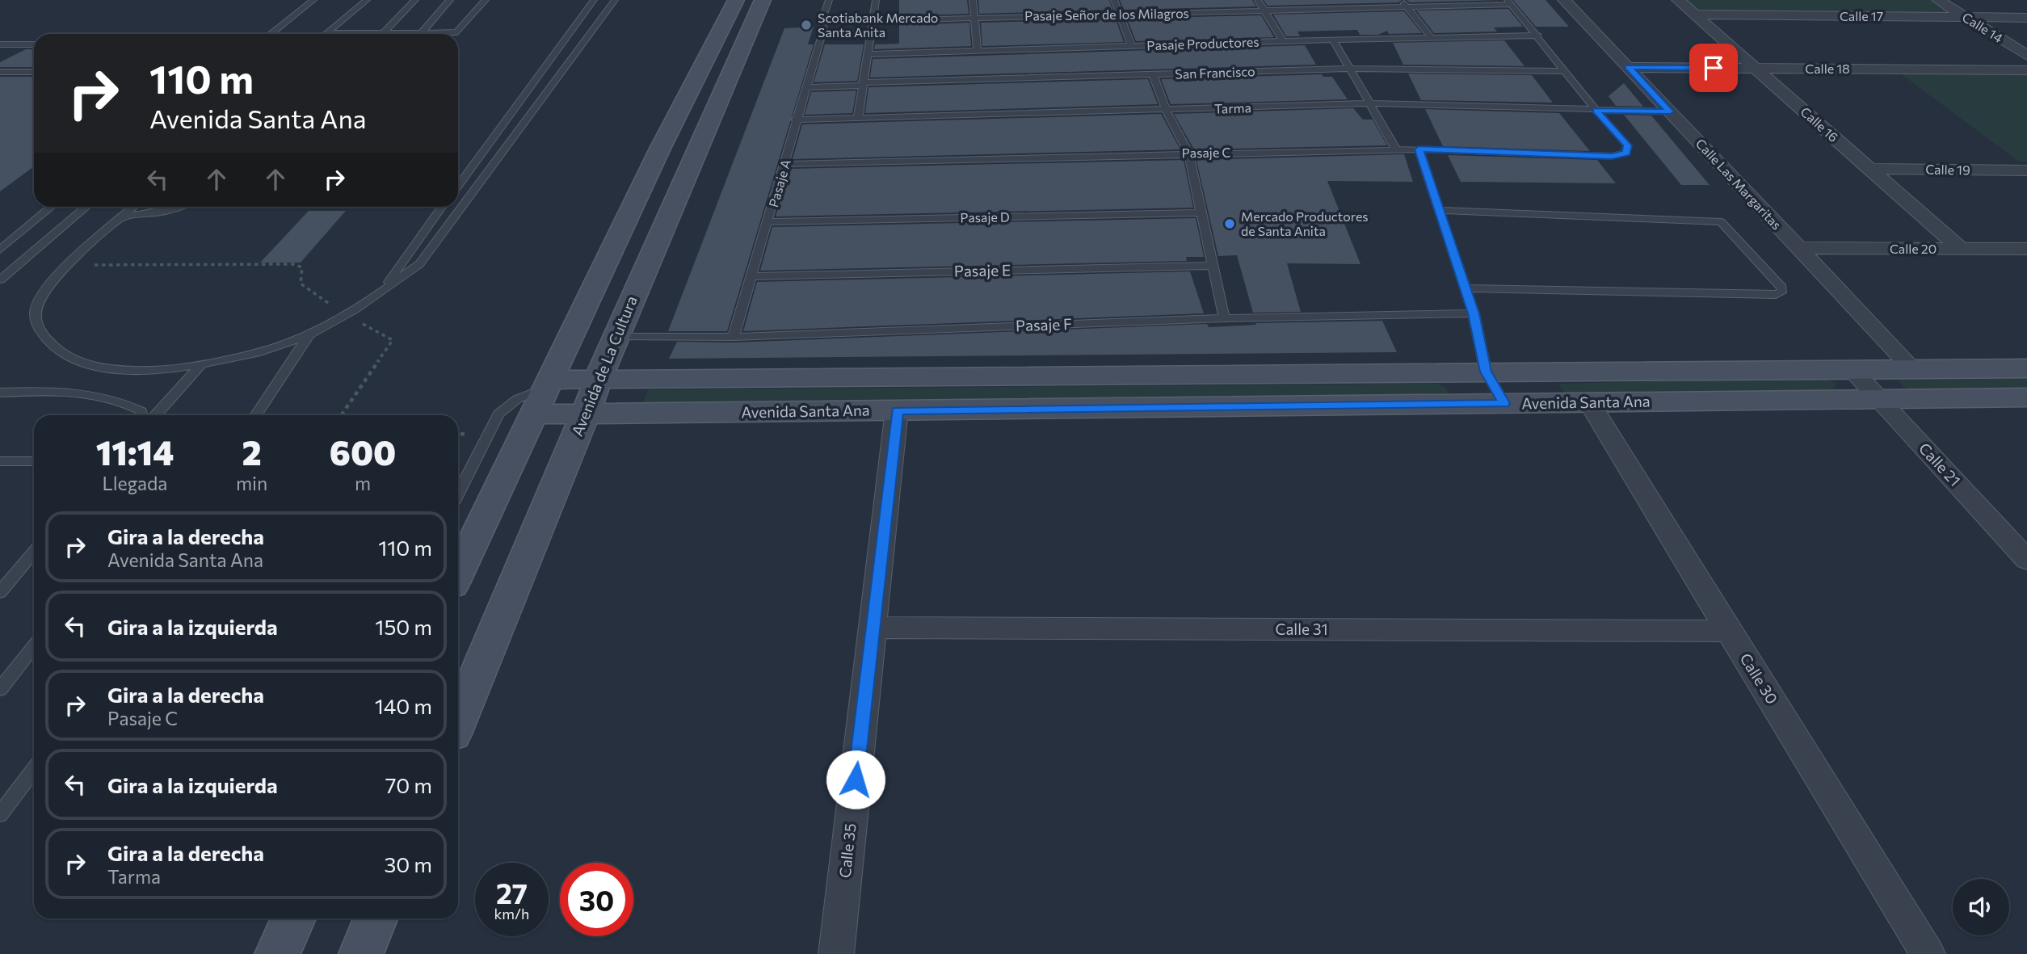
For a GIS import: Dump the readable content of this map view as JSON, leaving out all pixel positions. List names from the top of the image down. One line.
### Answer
{"streets":{"street":["Calle 17","Calle 14","Calle 18","Calle 16","Calle 19","Calle Las Margaritas","Calle 20","Avenida de La Cultura","Avenida Santa Ana","Calle 21","Calle 31","Calle 30","Calle 35"],"lane":["Pasaje Señor de los Milagros","Pasaje Productores","San Francisco","Tarma","Pasaje C","Pasaje A","Pasaje D","Pasaje E","Pasaje F"]},"crossings":[["Calle 17","Calle 14"],["Calle 17","Calle 16"],["Calle 18","Calle 16"],["Calle 18","Calle Las Margaritas"],["San Francisco","Pasaje A"],["Tarma","Pasaje C"],["Tarma","Pasaje A"],["Tarma","Calle Las Margaritas"],["Calle 16","Calle 19"],["Calle 16","Calle 20"],["Pasaje C","Pasaje A"],["Pasaje A","Pasaje D"],["Pasaje A","Pasaje E"],["Pasaje A","Pasaje F"],["Calle Las Margaritas","Calle 20"],["Calle Las Margaritas","Avenida Santa Ana"],["Pasaje F","Avenida de La Cultura"],["Avenida de La Cultura","Avenida Santa Ana"],["Avenida Santa Ana","Calle 21"],["Avenida Santa Ana","Calle 30"],["Avenida Santa Ana","Calle 35"],["Calle 31","Calle 30"],["Calle 31","Calle 35"]],"places":["Scotiabank Mercado Santa Anita","Mercado Productores de Santa Anita"],"page":{"turn":["110 m","Avenida Santa Ana"],"eta":["11:14","Llegada","2","min","600","m"],"list":[{"name":"Gira a la derecha","note":"Avenida Santa Ana","value":"110 m"},{"name":"Gira a la izquierda","value":"150 m"},{"name":"Gira a la derecha","note":"Pasaje C","value":"140 m"},{"name":"Gira a la izquierda","value":"70 m"},{"name":"Gira a la derecha","note":"Tarma","value":"30 m"}],"speed":"27 km/h","limit":"30"}}
